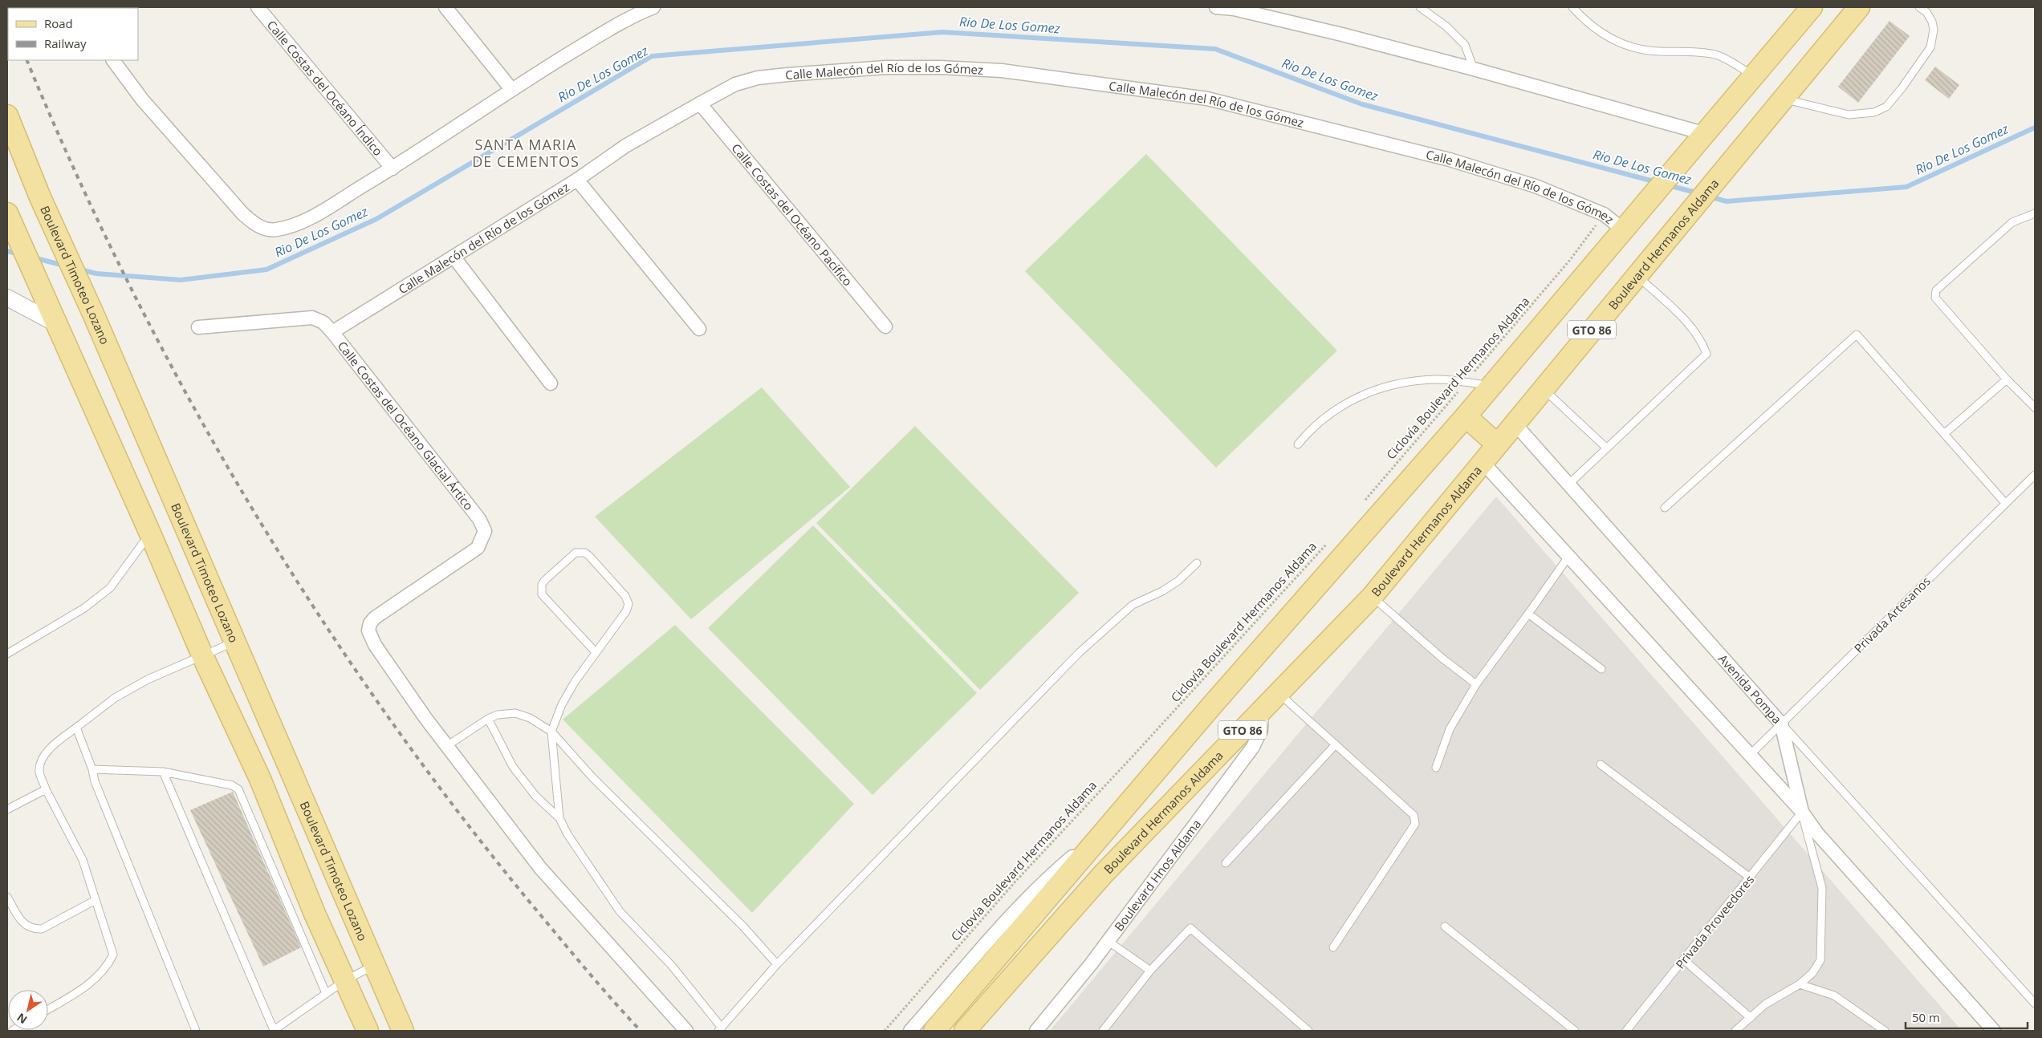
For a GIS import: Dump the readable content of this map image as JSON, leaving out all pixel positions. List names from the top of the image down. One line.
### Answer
{"streets":{"main road":["Boulevard Hermanos Aldama","Boulevard Timoteo Lozano","GTO 86"],"street":["Calle Malecón del Río de los Gómez","Calle Costas del Océano Índico","Calle Costas del Océano Pacífico","Calle Costas del Océano Glacial Ártico","Avenida Pompa","Boulevard Hnos Aldama"],"lane":["Privada Artesanos","Privada Proveedores"],"path":["Ciclovía Boulevard Hermanos Aldama"]},"crossings":[["Calle Malecón del Río de los Gómez","Calle Costas del Océano Pacífico"],["Calle Malecón del Río de los Gómez","GTO 86"],["Calle Malecón del Río de los Gómez","Ciclovía Boulevard Hermanos Aldama"],["Calle Malecón del Río de los Gómez","Calle Costas del Océano Glacial Ártico"],["Boulevard Hermanos Aldama","Avenida Pompa"],["Boulevard Hermanos Aldama","Boulevard Hnos Aldama"],["Privada Artesanos","Avenida Pompa"],["Avenida Pompa","Privada Proveedores"]],"districts":["SANTA MARIA DE CEMENTOS"],"water":["Rio De Los Gomez"],"legend":["Road","Railway"],"scale_bar":"50 m","north":"bottom left"}
